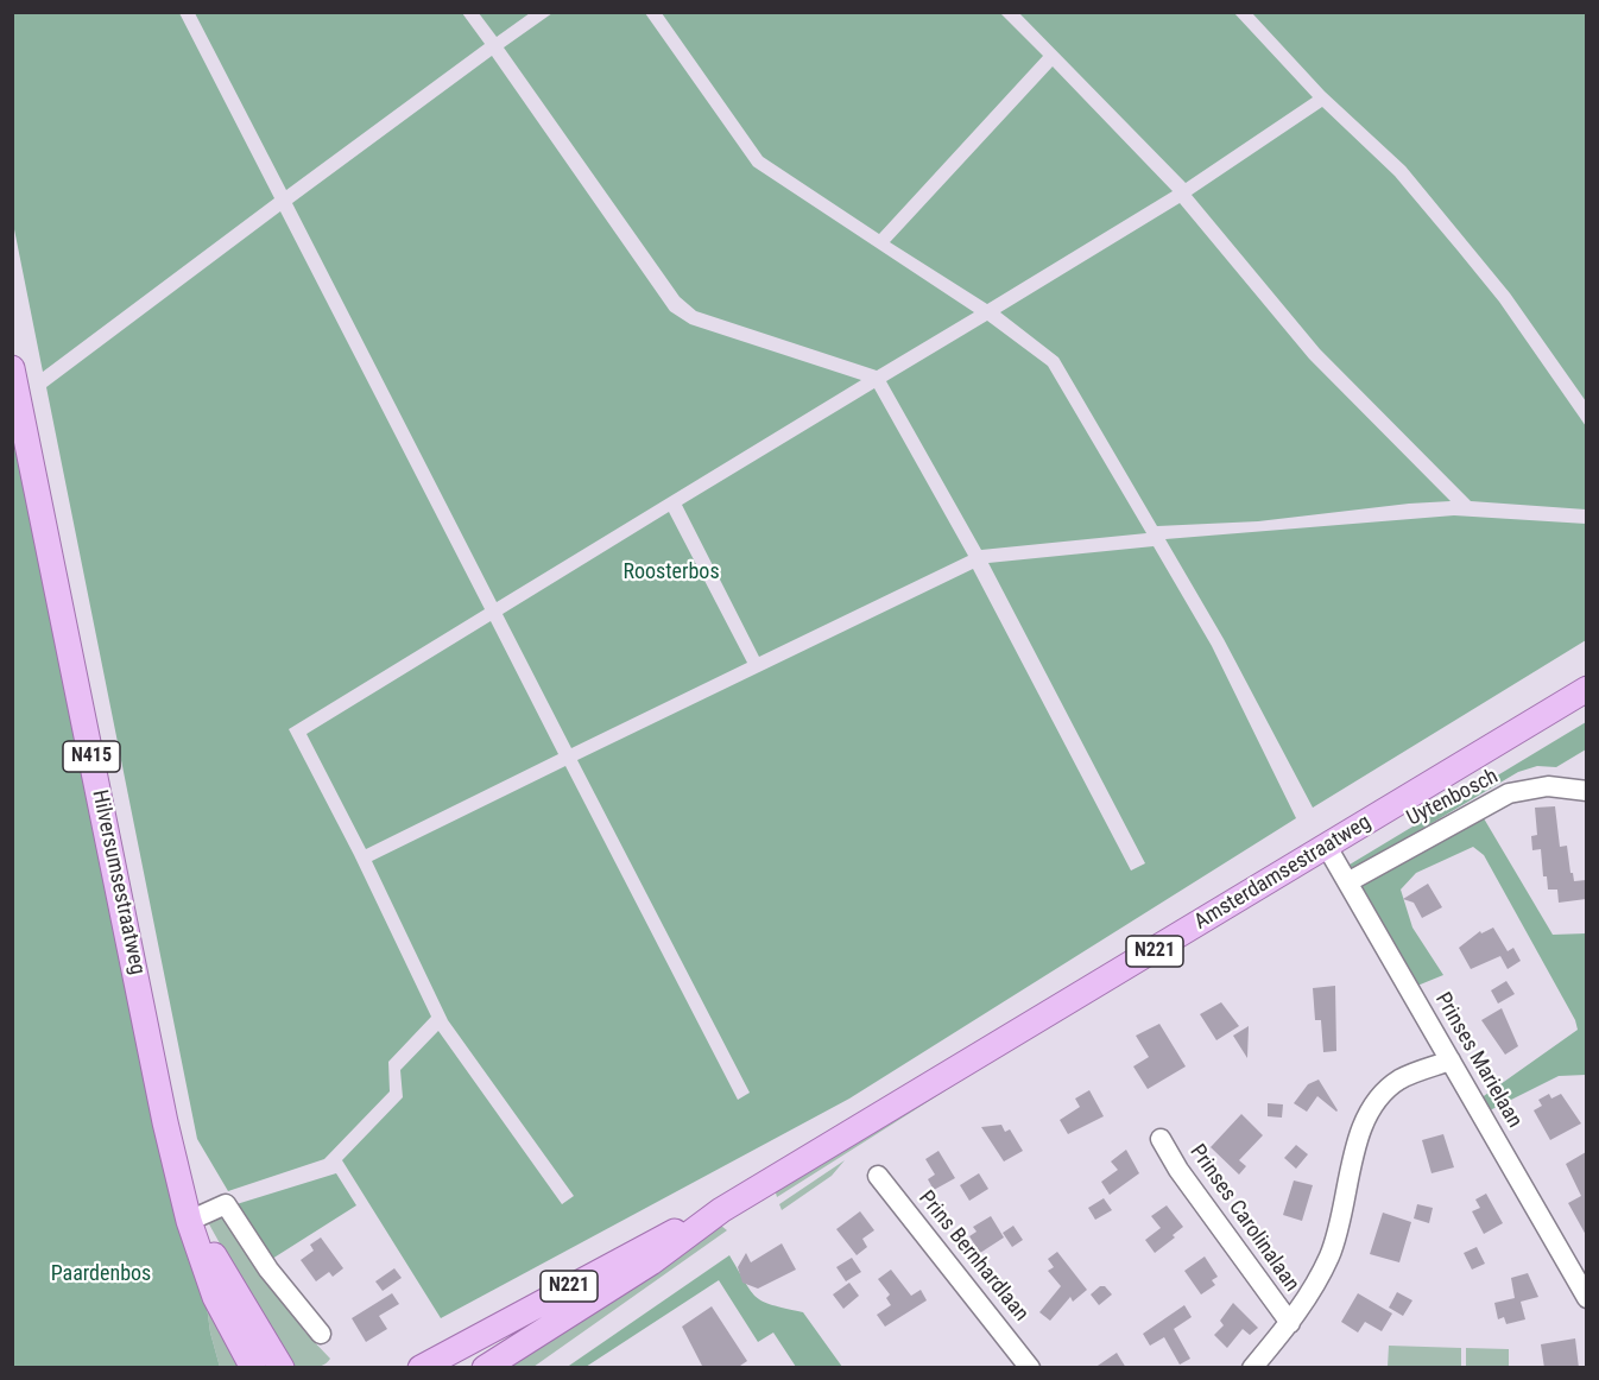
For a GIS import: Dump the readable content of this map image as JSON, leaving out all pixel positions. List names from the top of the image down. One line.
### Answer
{"streets":{"main road":["N415","Amsterdamsestraatweg","Hilversumsestraatweg","N221"],"street":["Uytenbosch","Prinses Marielaan","Prinses Carolinalaan","Prins Bernhardlaan"]},"crossings":[["Uytenbosch","Prinses Marielaan"],["Amsterdamsestraatweg","Prinses Marielaan"],["Prinses Marielaan","Prinses Carolinalaan"]],"parks":["Roosterbos","Paardenbos"]}
